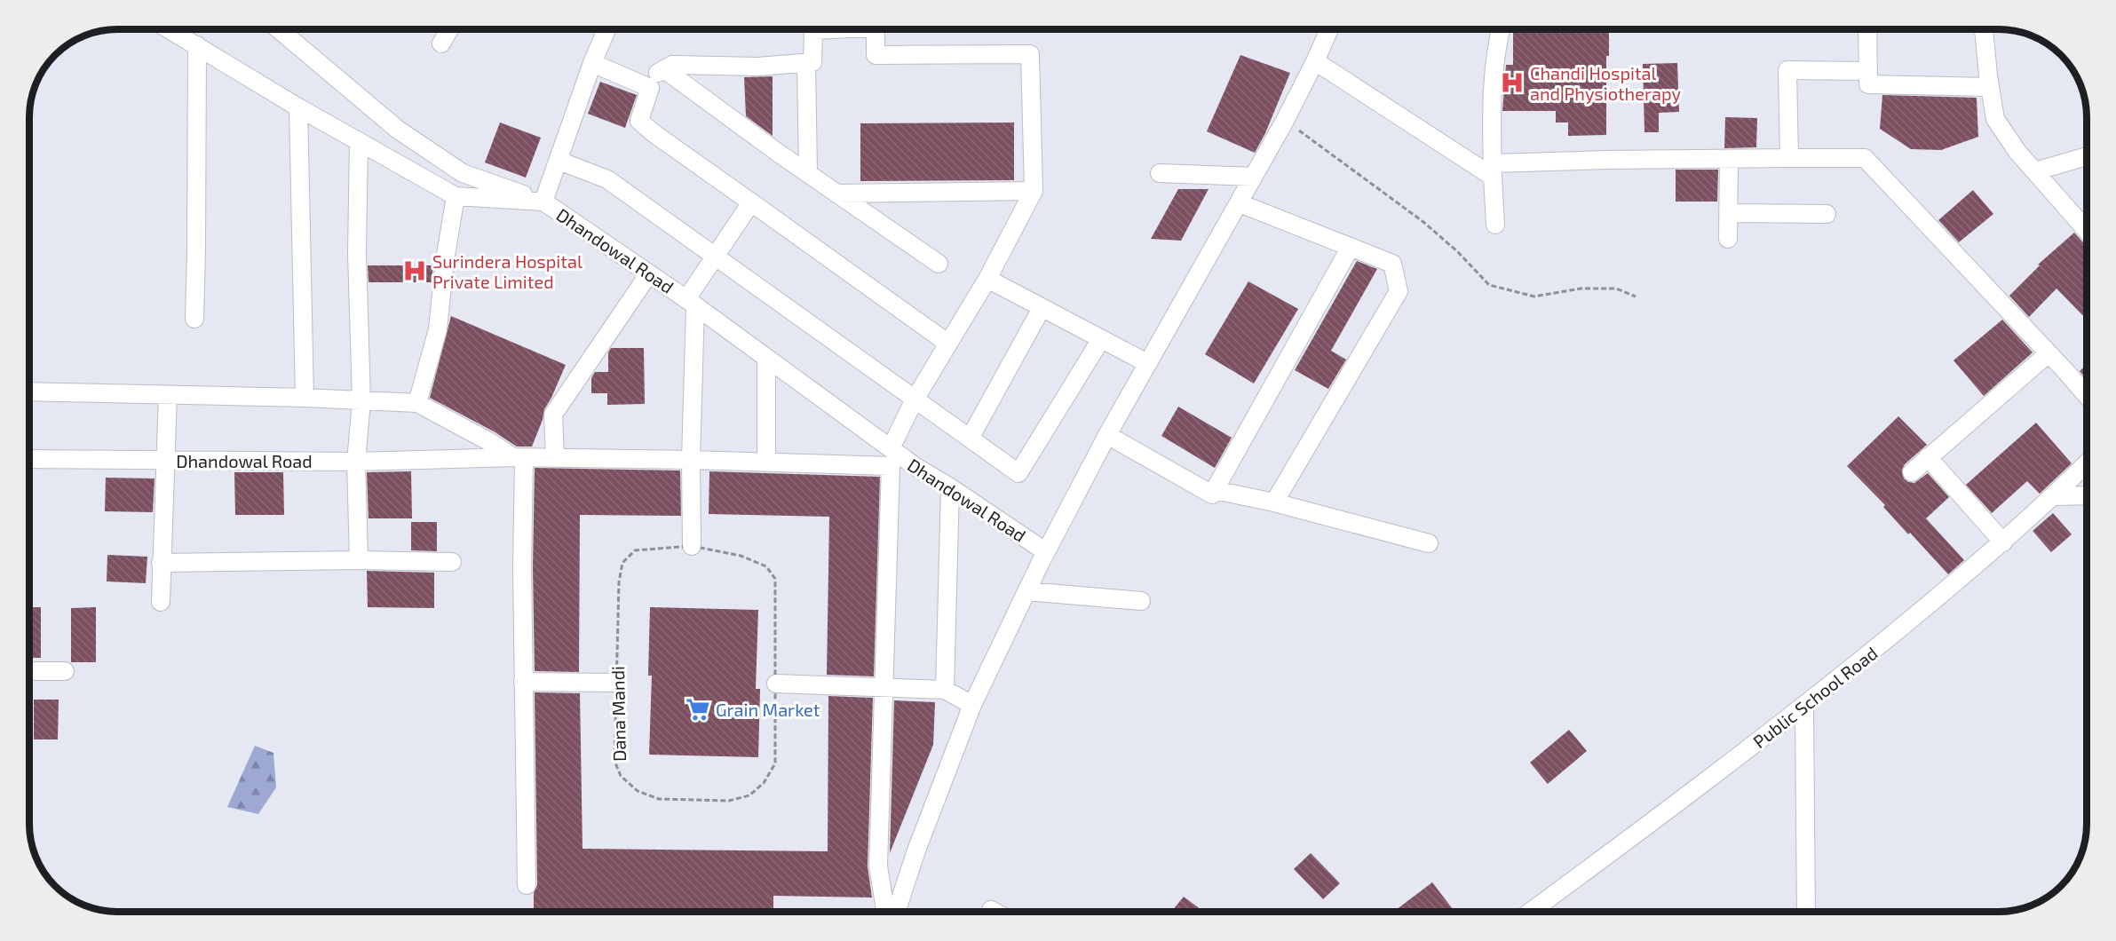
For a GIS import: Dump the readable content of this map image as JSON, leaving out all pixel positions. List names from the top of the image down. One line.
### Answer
{"streets":{"street":["Dhandowal Road","Public School Road"],"path":["Dana Mandi"]},"places":{"hospital":["Chandi Hospital and Physiotherapy","Surindera Hospital Private Limited"],"supermarket":["Grain Market"]}}
